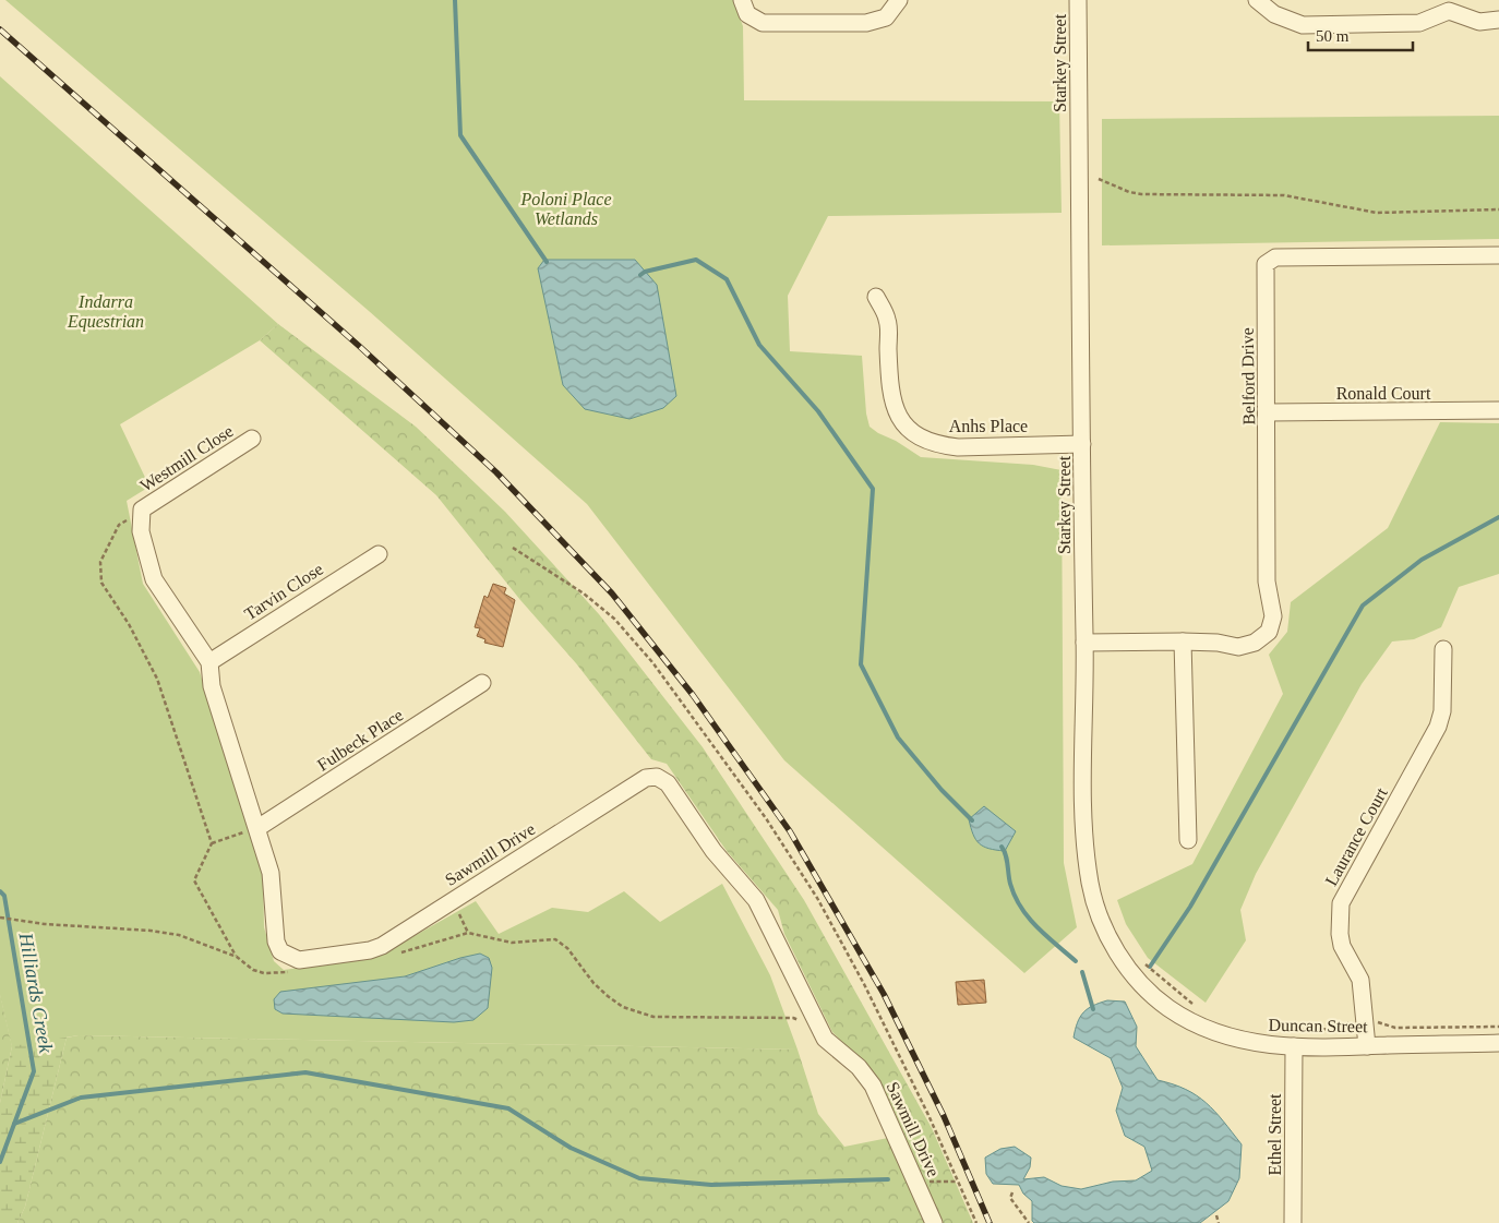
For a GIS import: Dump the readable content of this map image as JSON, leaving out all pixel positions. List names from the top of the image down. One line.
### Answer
{"streets":{"street":["Starkey Street","Belford Drive","Ronald Court","Anhs Place","Westmill Close","Tarvin Close","Fulbeck Place","Laurance Court","Sawmill Drive","Duncan Street","Ethel Street"]},"crossings":[["Starkey Street","Belford Drive"],["Starkey Street","Anhs Place"],["Starkey Street","Duncan Street"],["Belford Drive","Ronald Court"],["Westmill Close","Sawmill Drive"],["Tarvin Close","Sawmill Drive"],["Fulbeck Place","Sawmill Drive"],["Laurance Court","Duncan Street"],["Duncan Street","Ethel Street"]],"water":["Hilliards Creek"],"parks":["Poloni Place Wetlands","Indarra Equestrian"],"scale_bar":"50 m"}
